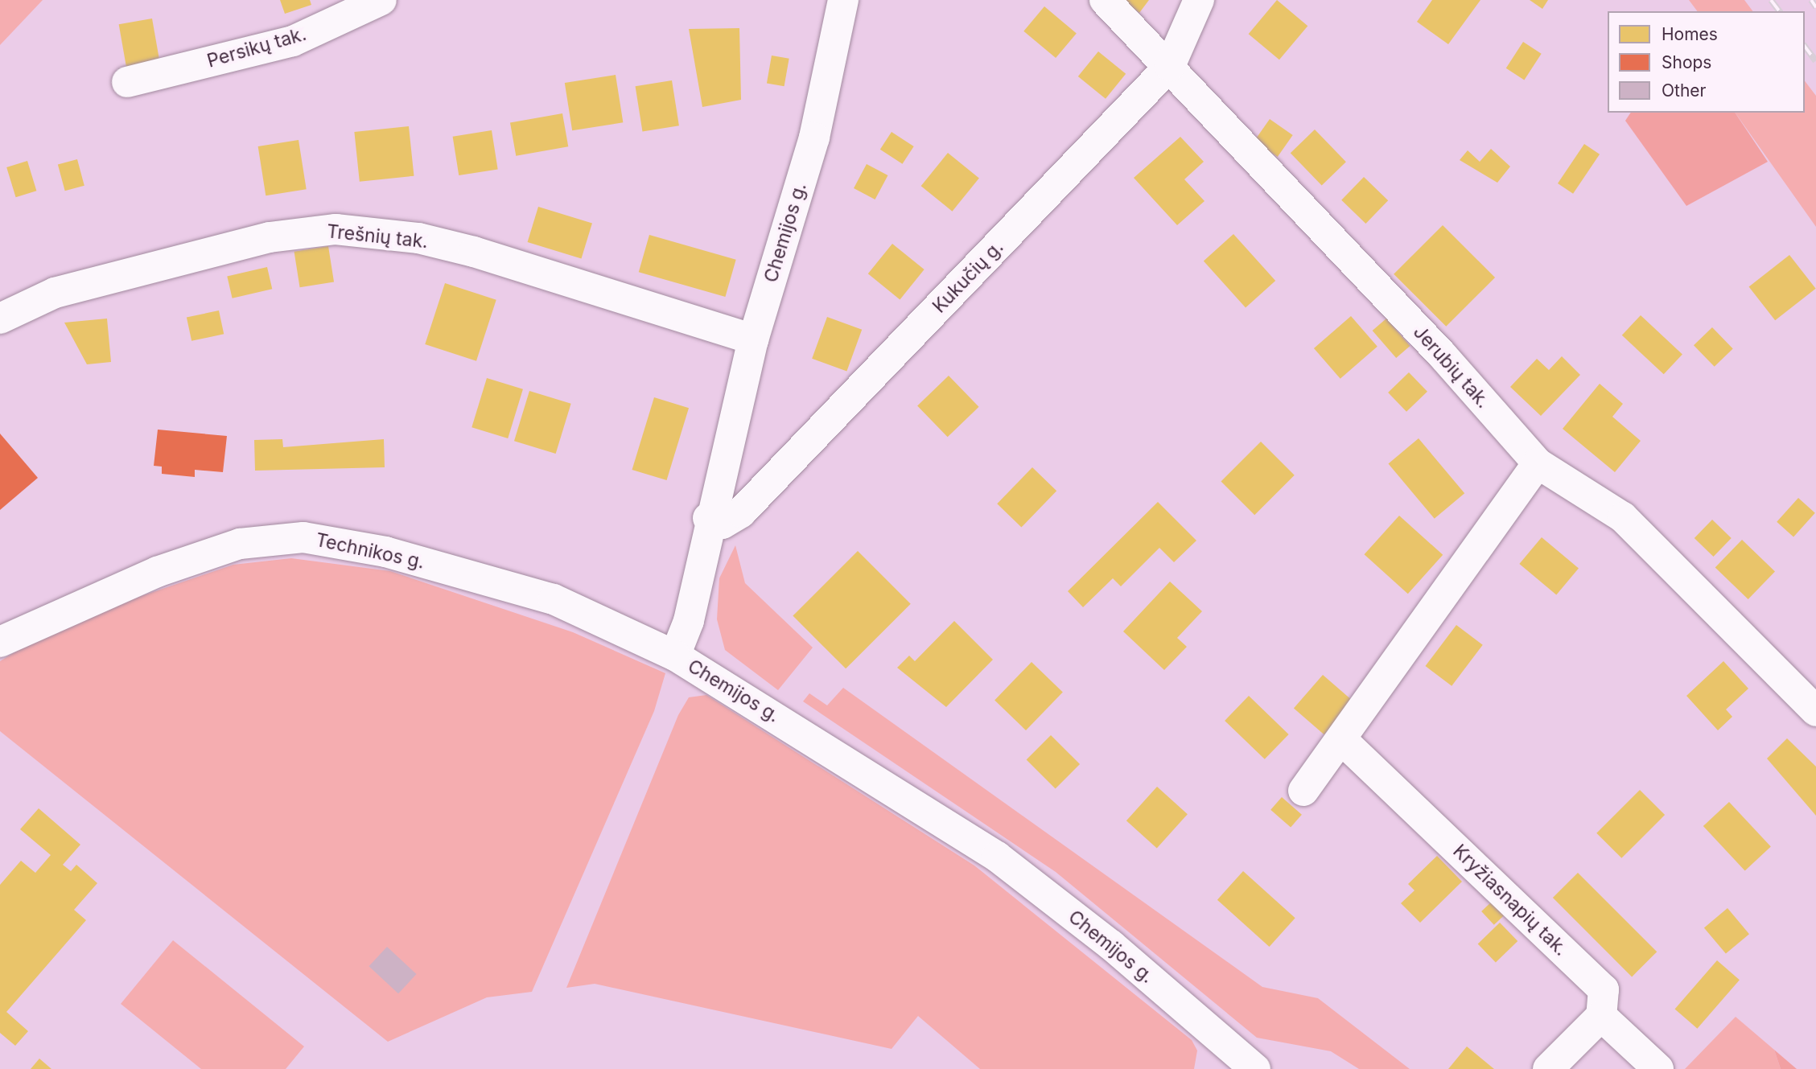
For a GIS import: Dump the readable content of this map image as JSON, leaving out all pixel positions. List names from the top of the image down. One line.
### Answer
{"streets":{"street":["Persikų tak.","Chemijos g.","Trešnių tak.","Kukučių g.","Jerubių tak.","Technikos g.","Kryžiasnapių tak."]},"crossings":[["Chemijos g.","Trešnių tak."],["Chemijos g.","Kukučių g."],["Chemijos g.","Technikos g."],["Kukučių g.","Jerubių tak."]],"legend":["Homes","Shops","Other"]}
